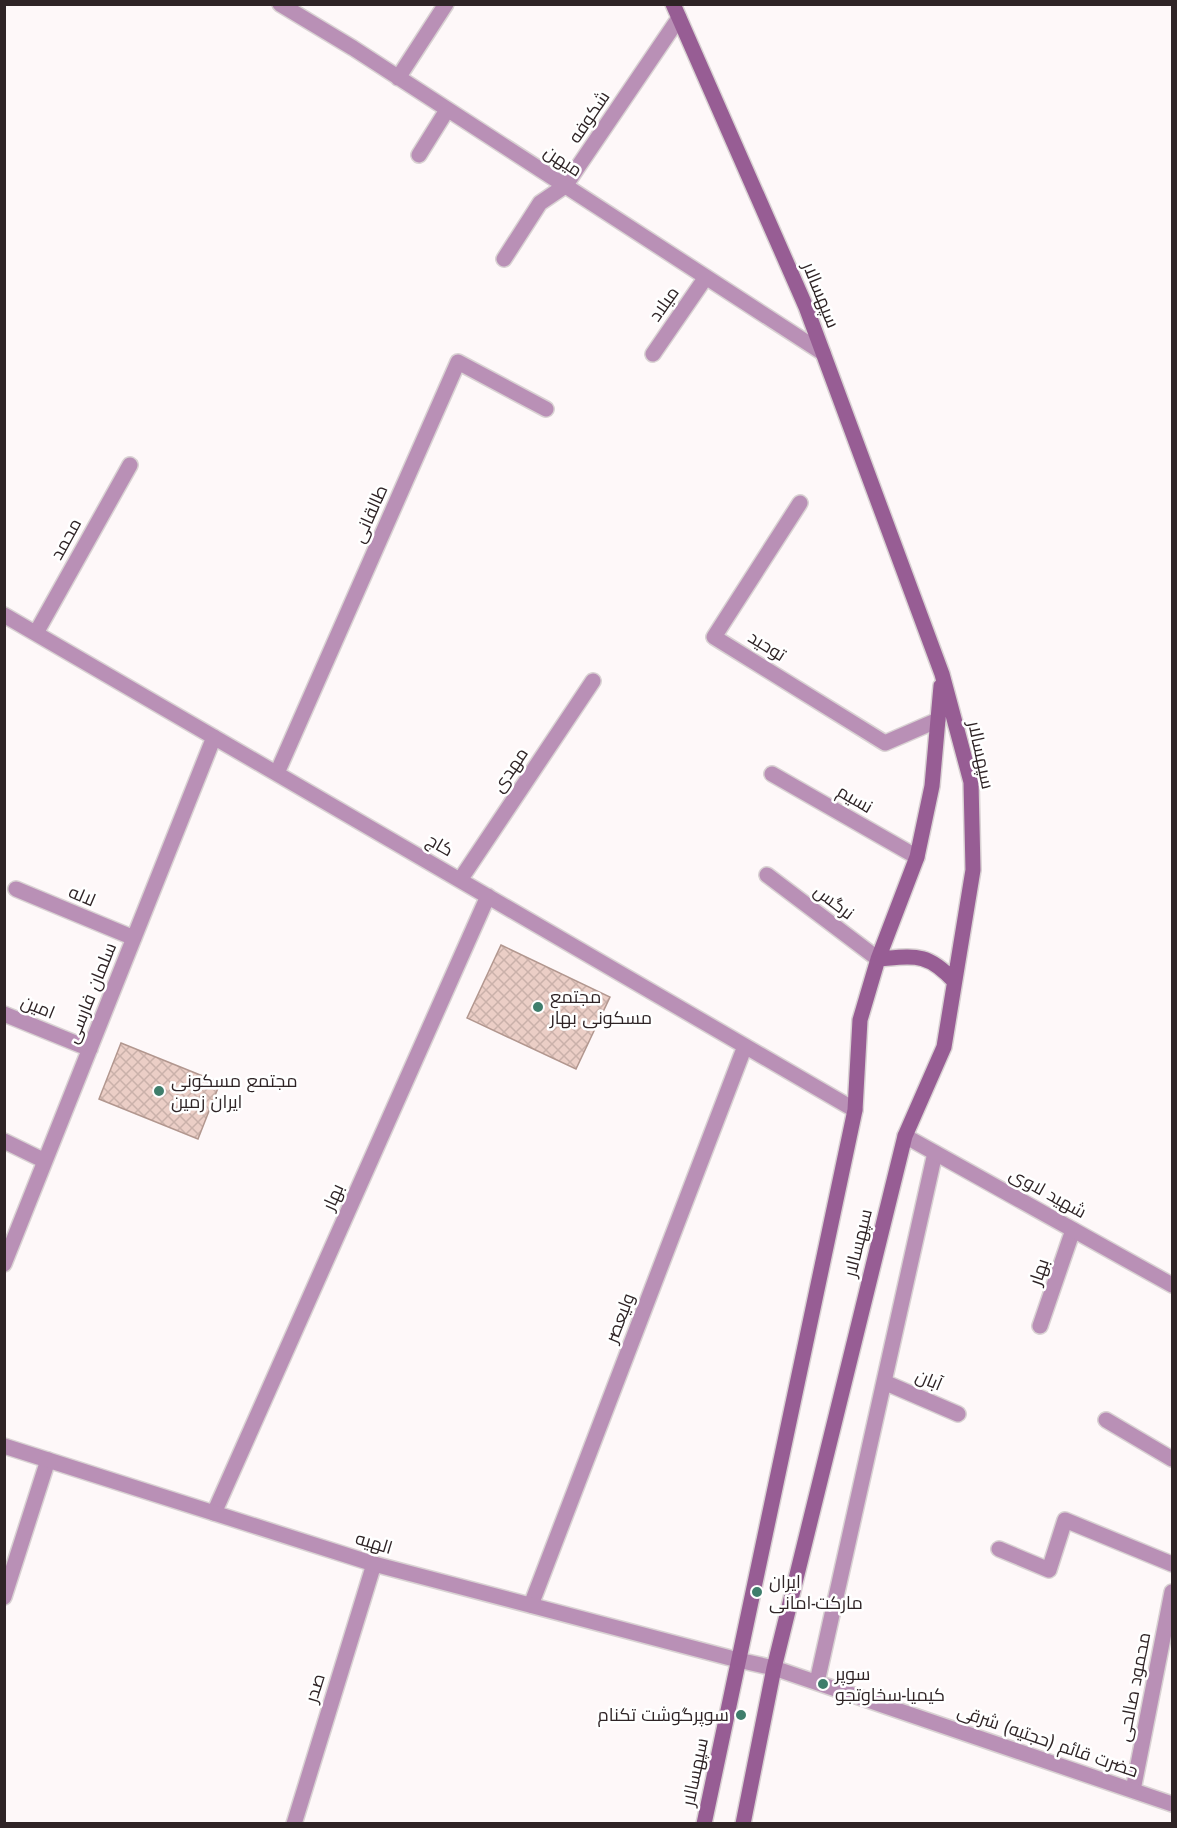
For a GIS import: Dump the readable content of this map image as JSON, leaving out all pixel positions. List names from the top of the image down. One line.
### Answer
{"streets":{"main road":["سپهسالار"],"street":["شکوفه","میهن","میلاد","طالقانی","محمد","توحید","مهدی","نسیم","کاج","لاله","نرگس","سلمان فارسی","امین","شهید لاوی","بهار","ولیعصر","آبان","الهیه","محمود صالحی","صدر","حضرت قائم (حجتیه) شرقی"]},"crossings":[["شکوفه","میهن"],["شکوفه","سپهسالار"],["میهن","سپهسالار"],["میهن","میلاد"],["سپهسالار","توحید"],["سپهسالار","نسیم"],["سپهسالار","کاج"],["سپهسالار","نرگس"],["سپهسالار","شهید لاوی"],["سپهسالار","الهیه"],["سپهسالار","حضرت قائم (حجتیه) شرقی"],["طالقانی","کاج"],["محمد","کاج"],["مهدی","کاج"],["کاج","سلمان فارسی"],["کاج","بهار"],["کاج","ولیعصر"],["لاله","سلمان فارسی"],["سلمان فارسی","امین"],["شهید لاوی","بهار"],["بهار","الهیه"],["ولیعصر","الهیه"],["الهیه","صدر"],["الهیه","حضرت قائم (حجتیه) شرقی"],["محمود صالحی","حضرت قائم (حجتیه) شرقی"]],"places":["مجتمع مسکونی بهار","مجتمع مسکونی ایران زمین","ایران مارکت-امانی","سوپر کیمیا-سخاوتجو","سوپرگوشت تکنام"]}
